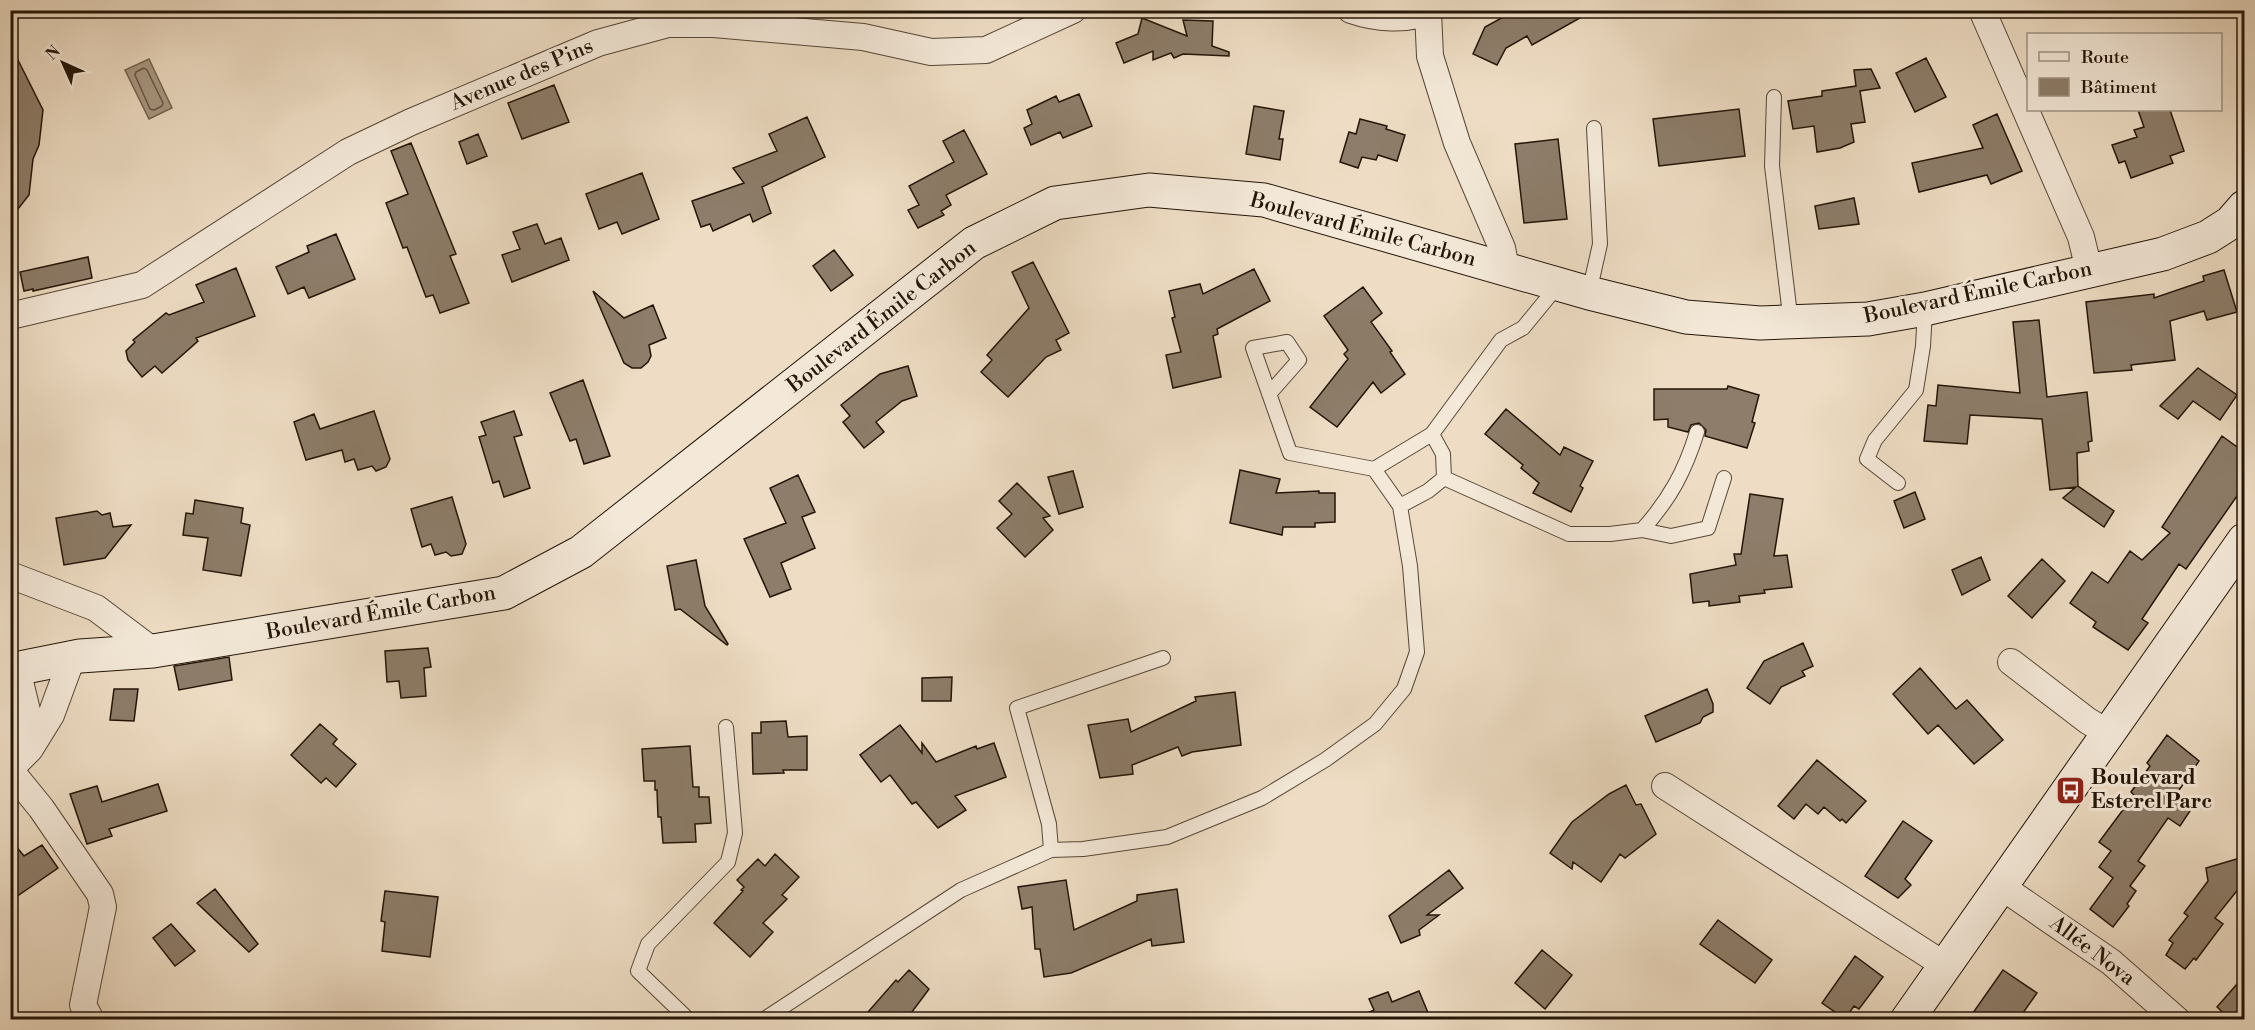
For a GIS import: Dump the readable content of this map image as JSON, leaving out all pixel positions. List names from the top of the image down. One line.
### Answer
{"streets":{"street":["Avenue des Pins","Boulevard Émile Carbon","Allée Nova"]},"places":{"bus stop":["Boulevard Esterel Parc"]},"legend":["Route","Bâtiment"],"north":"top left"}
